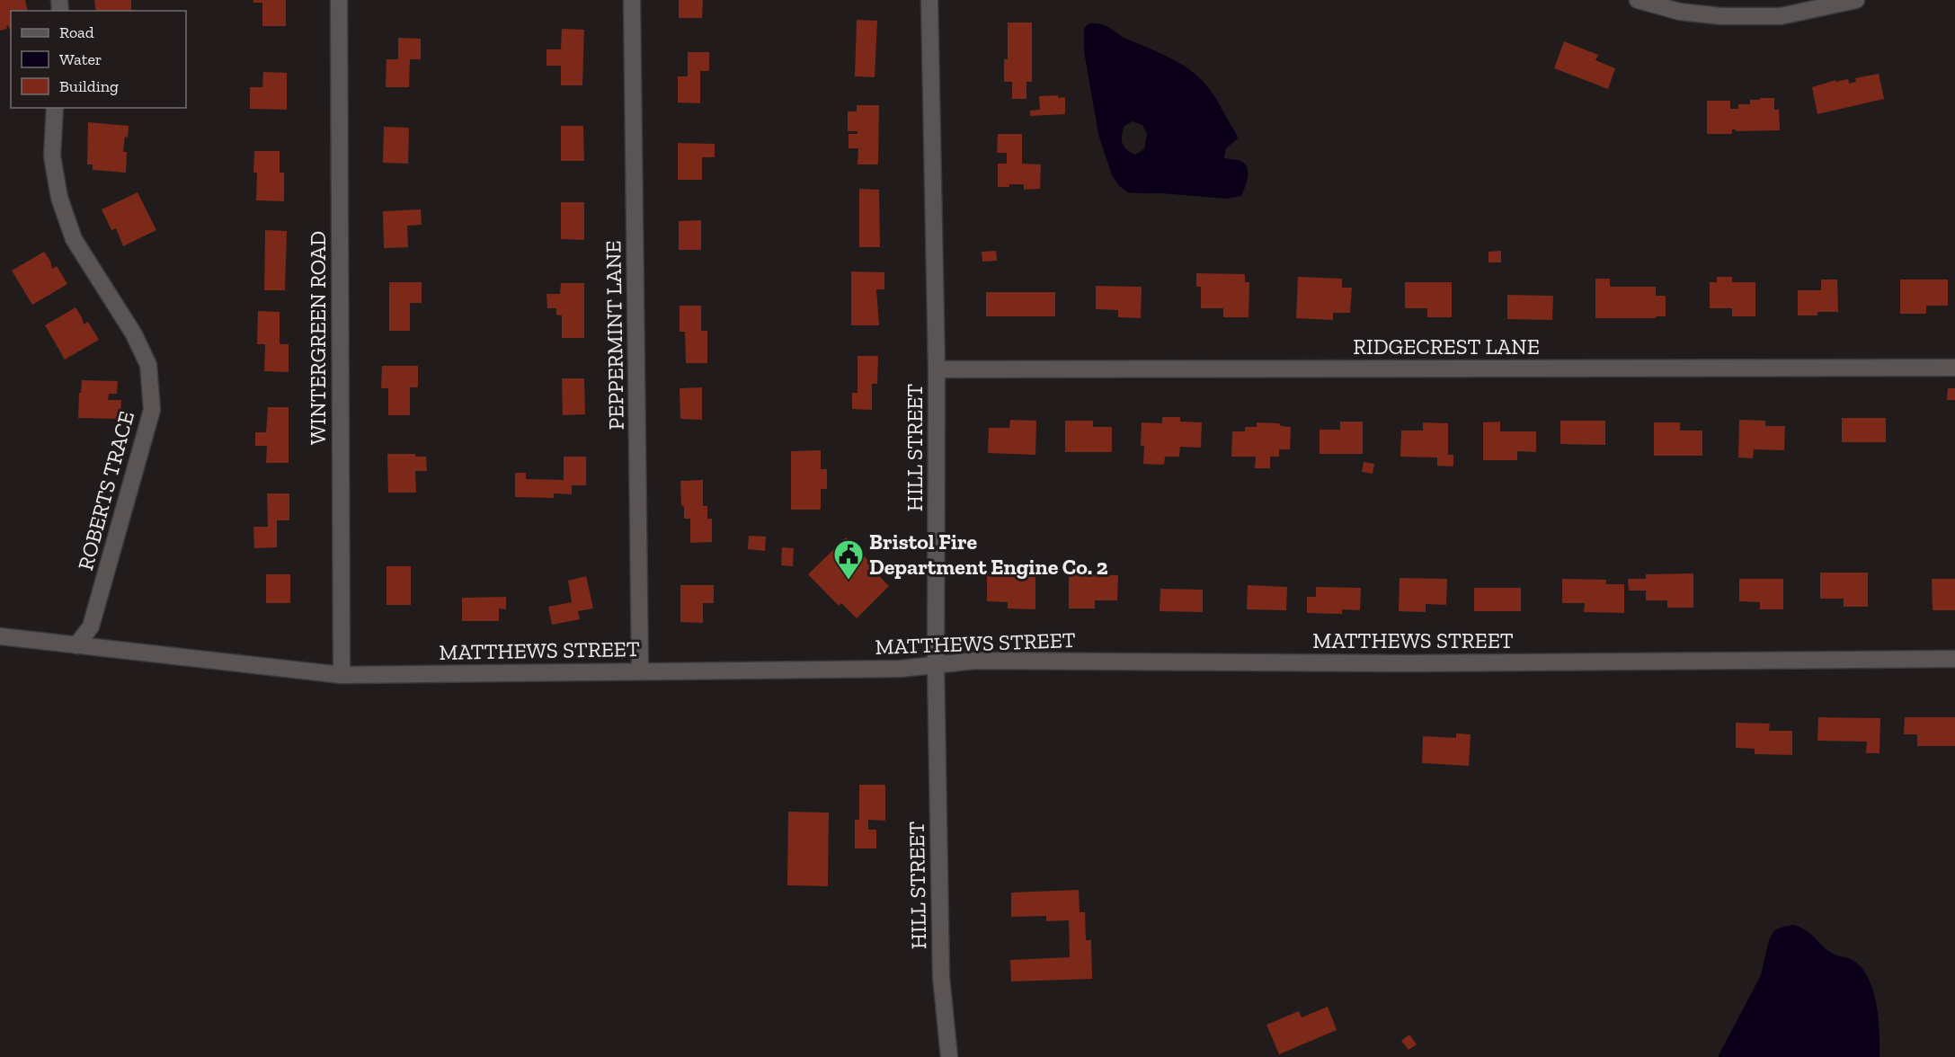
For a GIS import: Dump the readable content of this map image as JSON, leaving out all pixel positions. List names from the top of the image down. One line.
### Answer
{"streets":{"street":["PEPPERMINT LANE","WINTERGREEN ROAD","RIDGECREST LANE","HILL STREET","ROBERTS TRACE","MATTHEWS STREET"]},"crossings":[["PEPPERMINT LANE","MATTHEWS STREET"],["WINTERGREEN ROAD","MATTHEWS STREET"],["RIDGECREST LANE","HILL STREET"],["HILL STREET","MATTHEWS STREET"],["ROBERTS TRACE","MATTHEWS STREET"]],"places":{"public building":["Bristol Fire Department Engine Co. 2"]},"legend":["Road","Water","Building"]}
